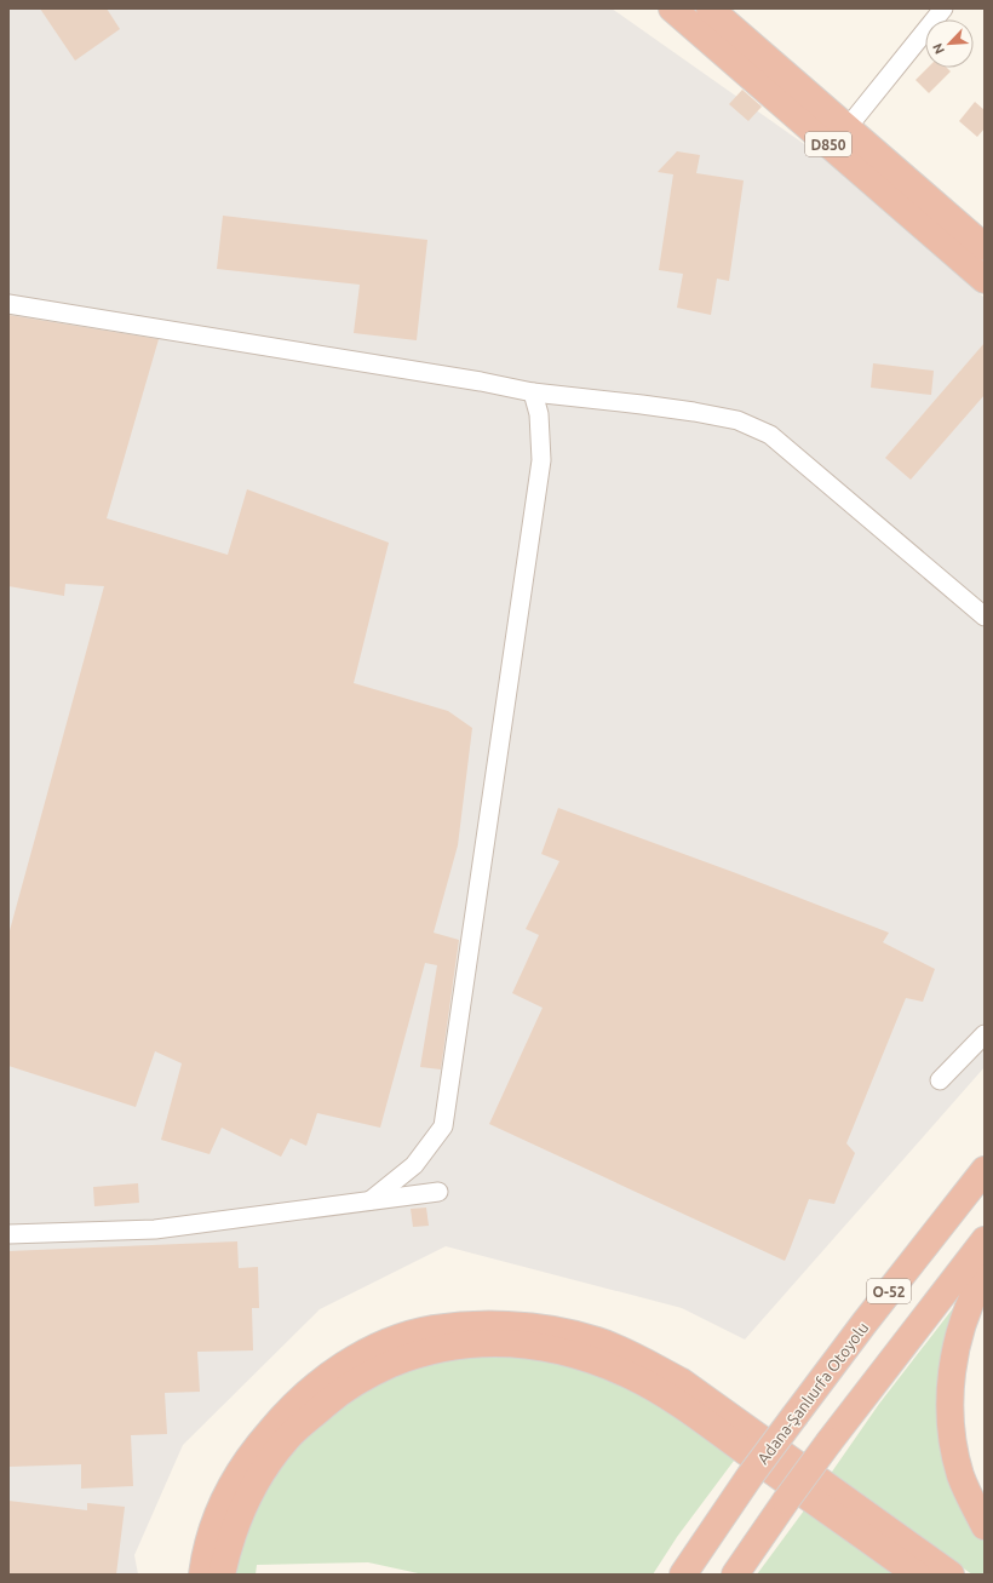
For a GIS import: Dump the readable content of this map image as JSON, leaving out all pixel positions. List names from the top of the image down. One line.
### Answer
{"streets":{"highway":["D850","O-52","Adana-Şanlıurfa Otoyolu"]},"north":"bottom left"}
